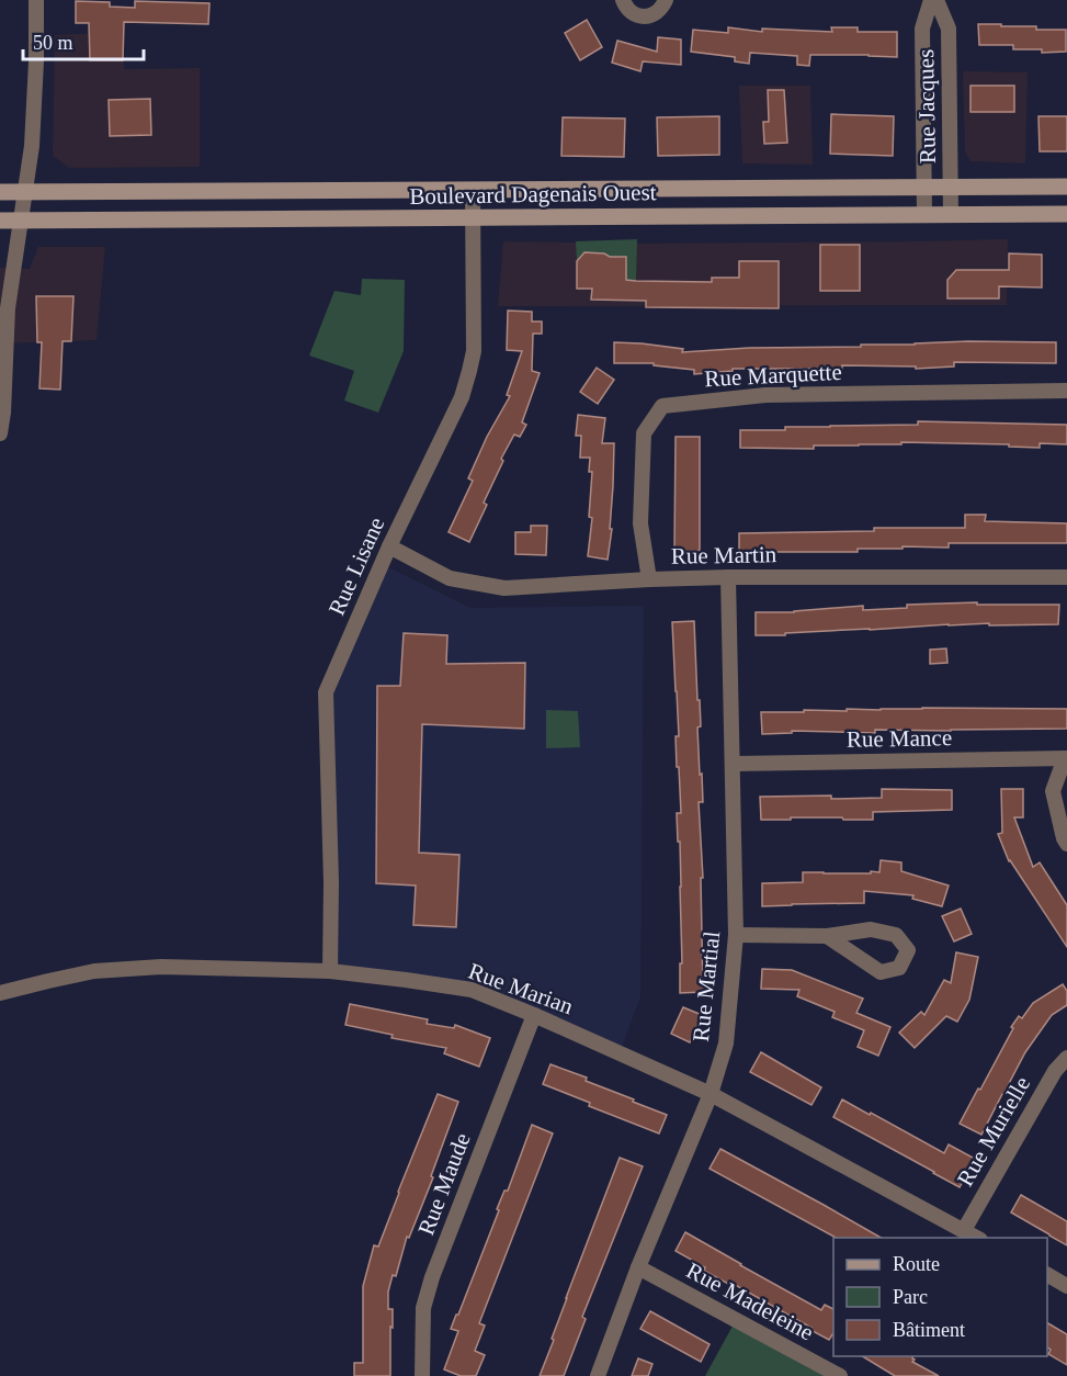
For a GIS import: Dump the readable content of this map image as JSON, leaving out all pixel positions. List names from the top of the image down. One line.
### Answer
{"streets":{"main road":["Boulevard Dagenais Ouest"],"street":["Rue Jacques","Rue Marquette","Rue Martin","Rue Lisane","Rue Mance","Rue Martial","Rue Marian","Rue Murielle","Rue Maude","Rue Madeleine"]},"crossings":[["Rue Jacques","Boulevard Dagenais Ouest"],["Boulevard Dagenais Ouest","Rue Lisane"],["Rue Marquette","Rue Martin"],["Rue Martin","Rue Lisane"],["Rue Martin","Rue Martial"],["Rue Lisane","Rue Marian"],["Rue Mance","Rue Martial"],["Rue Martial","Rue Marian"],["Rue Martial","Rue Madeleine"],["Rue Marian","Rue Murielle"],["Rue Marian","Rue Maude"]],"legend":["Route","Parc","Bâtiment"],"scale_bar":"50 m"}
